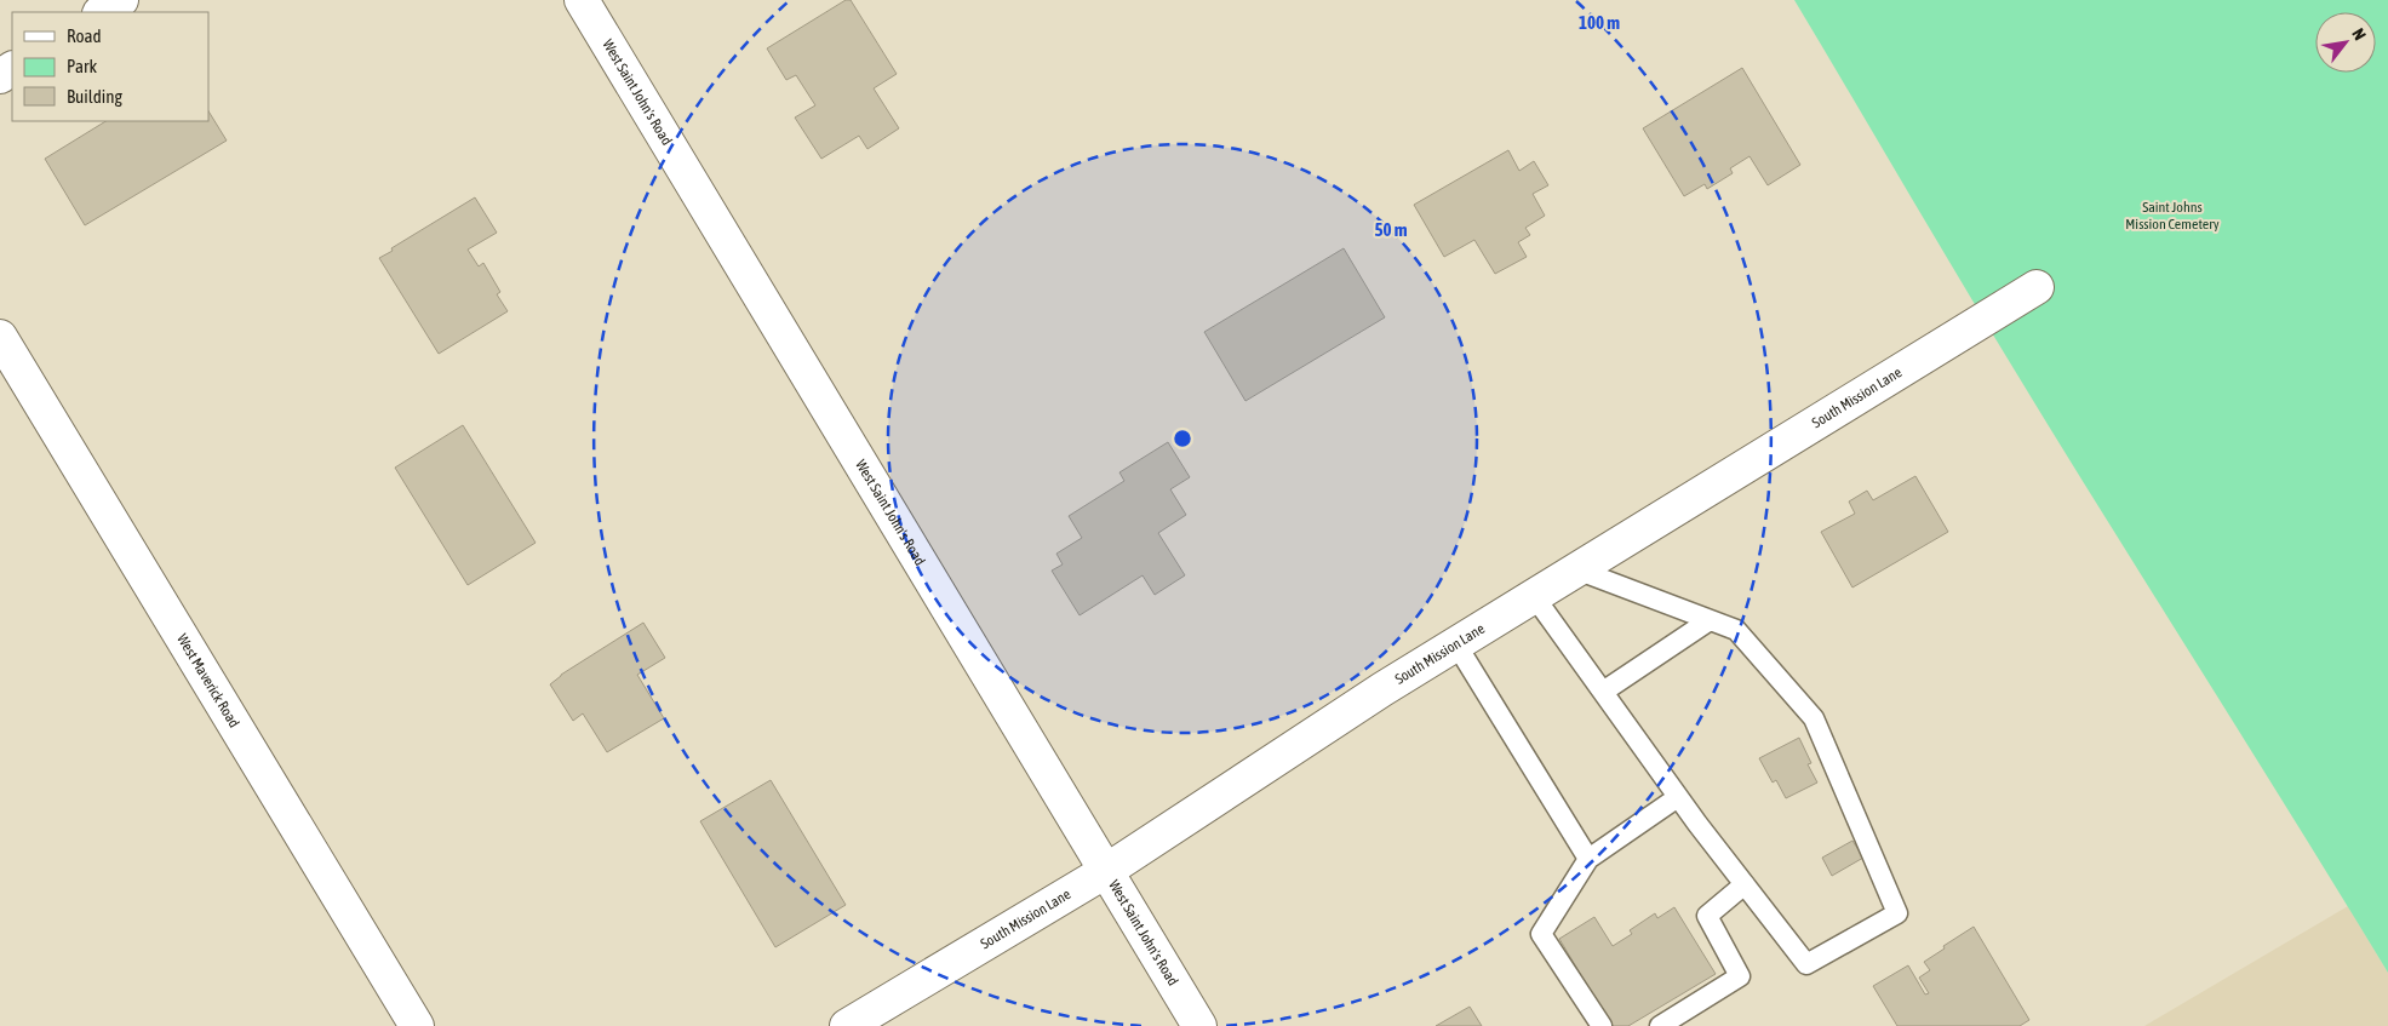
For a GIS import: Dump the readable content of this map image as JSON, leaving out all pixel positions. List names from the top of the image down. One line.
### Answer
{"streets":{"street":["West Saint John's Road","South Mission Lane","West Maverick Road"]},"crossings":[["West Saint John's Road","South Mission Lane"]],"parks":["Saint Johns Mission Cemetery"],"legend":["Road","Park","Building"],"north":"top right","rings":["100 m","50 m"]}
